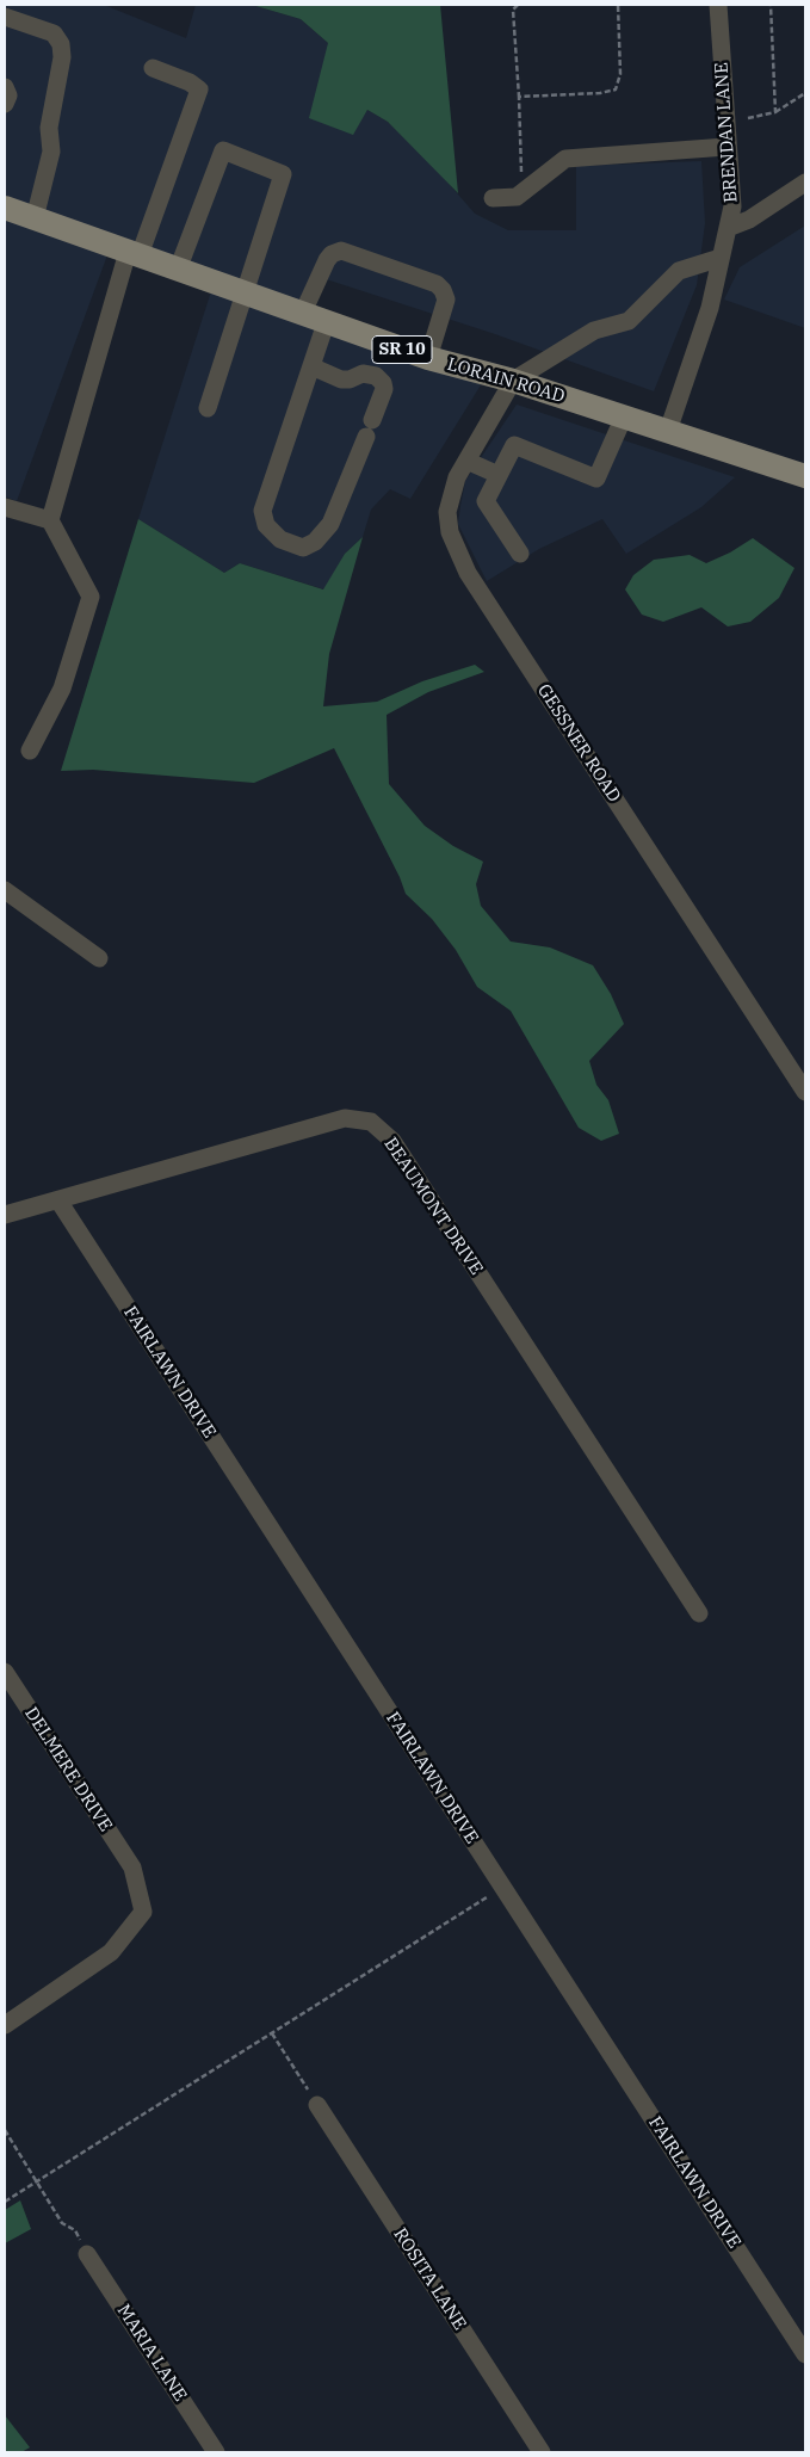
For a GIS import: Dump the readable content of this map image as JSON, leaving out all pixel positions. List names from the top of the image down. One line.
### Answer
{"streets":{"main road":["SR 10","LORAIN ROAD"],"street":["BRENDAN LANE","GESSNER ROAD","BEAUMONT DRIVE","FAIRLAWN DRIVE","DELMERE DRIVE","ROSITA LANE","MARIA LANE"]},"crossings":[["BRENDAN LANE","LORAIN ROAD"],["LORAIN ROAD","GESSNER ROAD"],["BEAUMONT DRIVE","FAIRLAWN DRIVE"]]}
